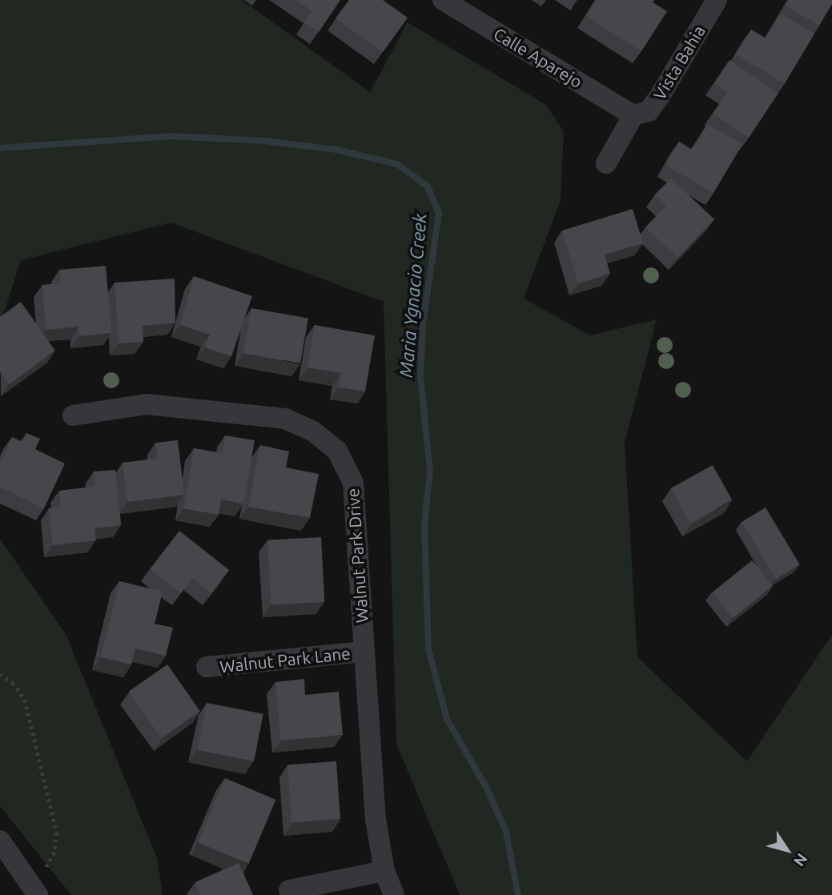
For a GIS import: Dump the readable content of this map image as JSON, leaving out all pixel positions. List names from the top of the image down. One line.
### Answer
{"streets":{"street":["Calle Aparejo","Vista Bahia","Walnut Park Drive","Walnut Park Lane"]},"crossings":[["Calle Aparejo","Vista Bahia"],["Walnut Park Drive","Walnut Park Lane"]],"water":["Maria Ygnacio Creek"],"north":"bottom right"}
